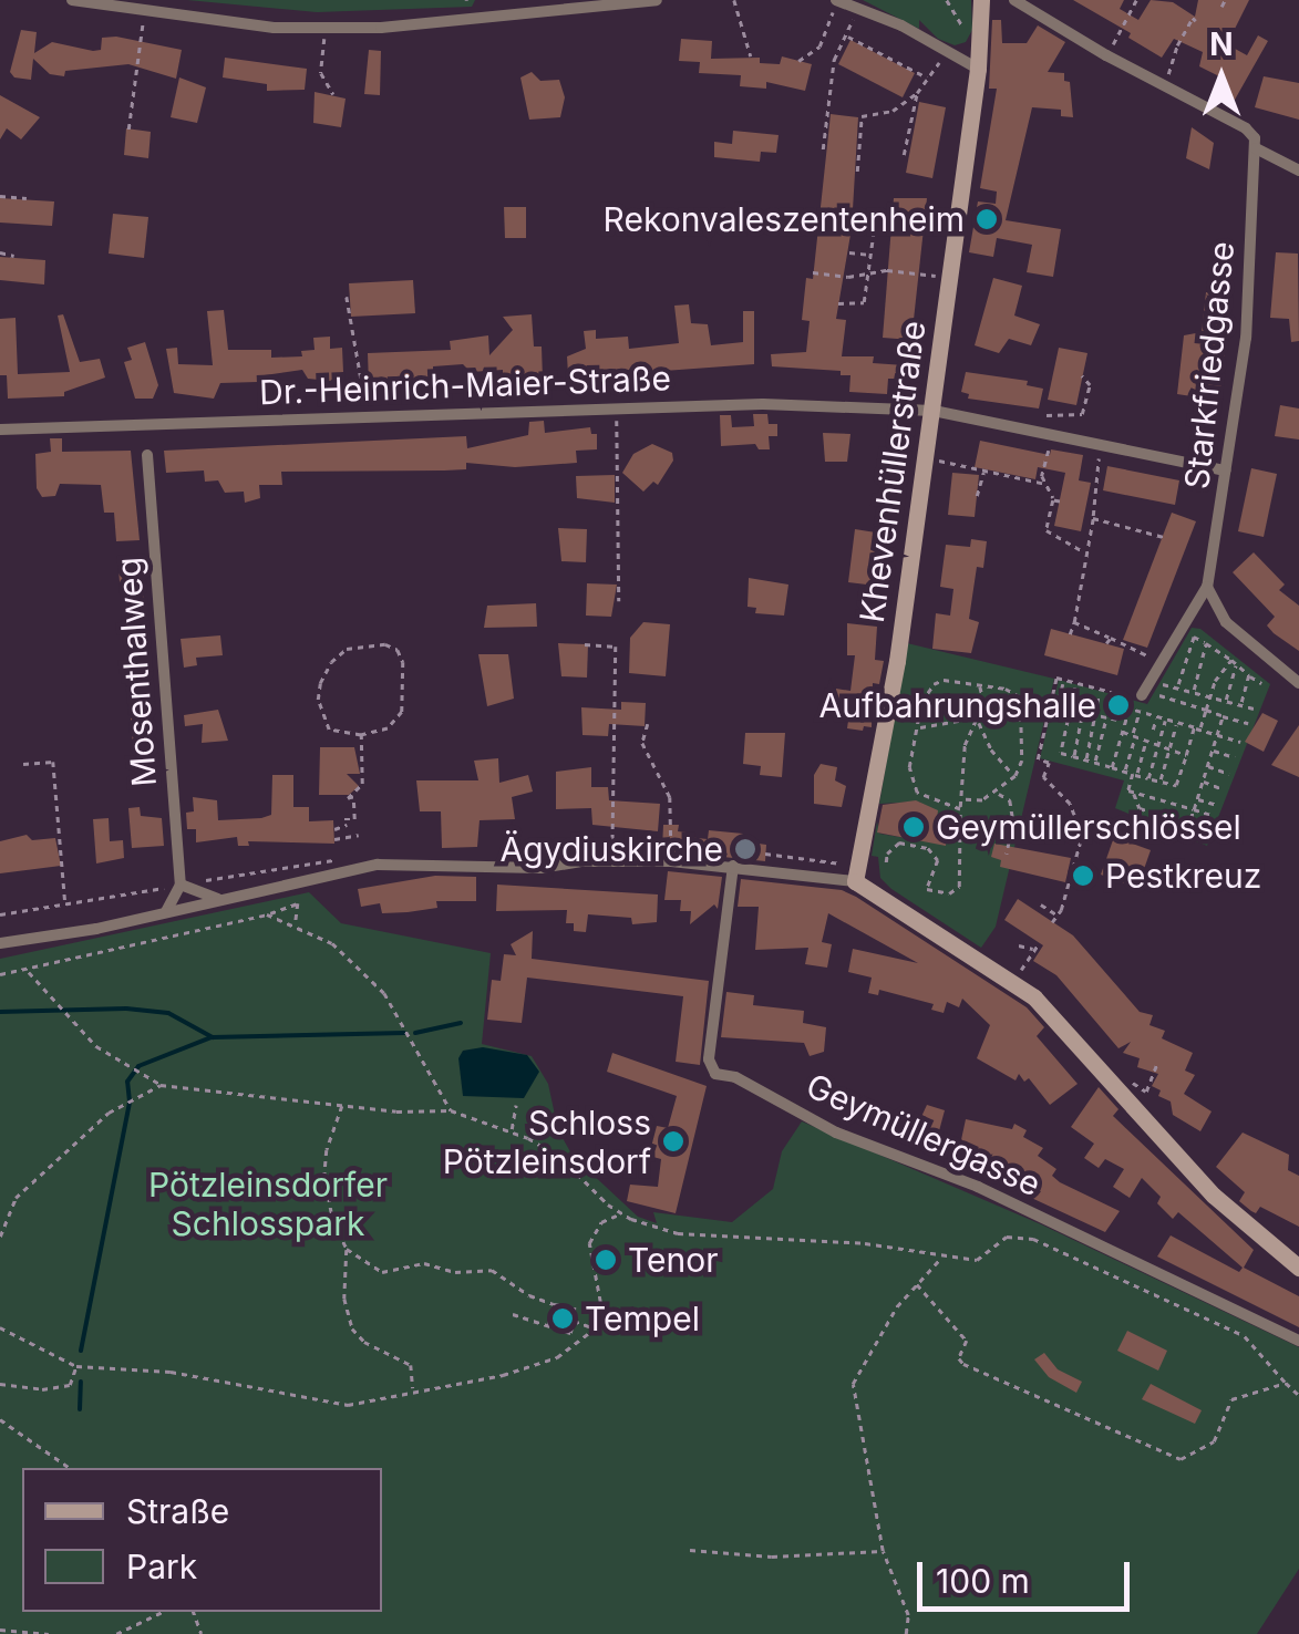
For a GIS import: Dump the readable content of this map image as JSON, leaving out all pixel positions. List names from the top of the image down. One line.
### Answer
{"streets":{"street":["Starkfriedgasse","Dr.-Heinrich-Maier-Straße","Khevenhüllerstraße","Mosenthalweg","Geymüllergasse"]},"crossings":[["Starkfriedgasse","Dr.-Heinrich-Maier-Straße"],["Dr.-Heinrich-Maier-Straße","Khevenhüllerstraße"]],"parks":["Pötzleinsdorfer Schlosspark"],"places":["Rekonvaleszentenheim","Aufbahrungshalle","Geymüllerschlössel","Ägydiuskirche","Pestkreuz","Schloss Pötzleinsdorf","Tenor","Tempel"],"legend":["Straße","Park"],"scale_bar":"100 m","north":"top"}
